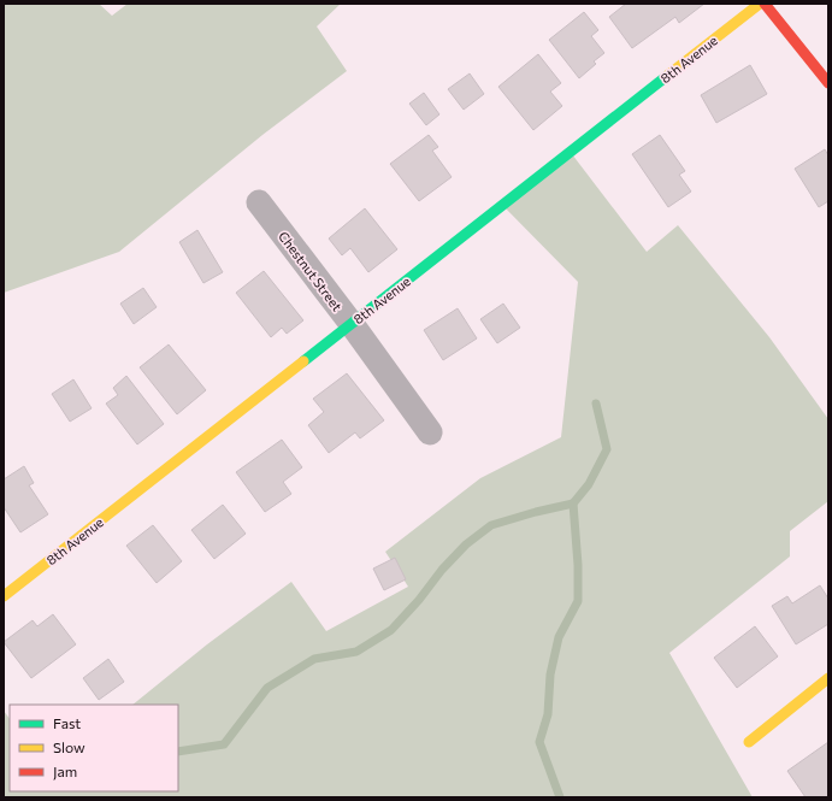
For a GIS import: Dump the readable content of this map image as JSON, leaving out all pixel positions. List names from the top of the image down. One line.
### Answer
{"streets":{"street":["8th Avenue","Chestnut Street"]},"crossings":[["8th Avenue","Chestnut Street"]],"legend":["Fast","Slow","Jam"]}
